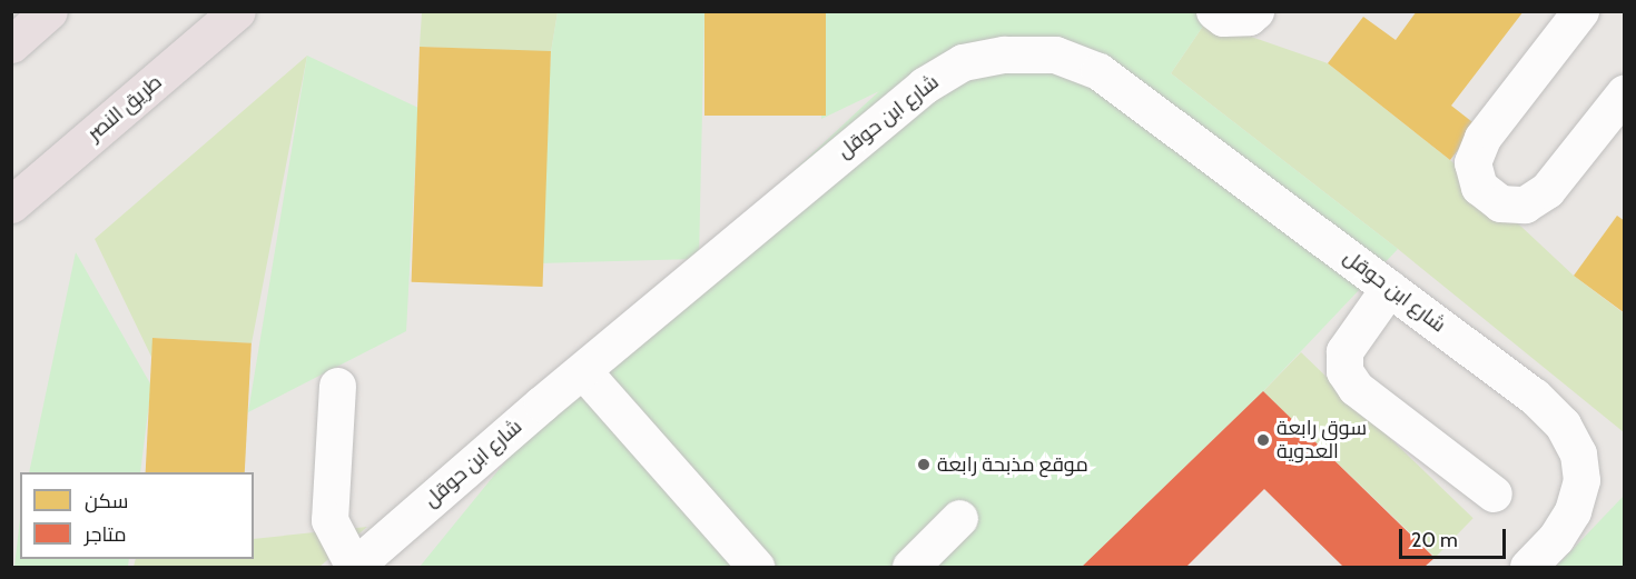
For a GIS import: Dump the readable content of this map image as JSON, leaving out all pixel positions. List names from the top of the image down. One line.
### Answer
{"streets":{"highway":["طريق النصر"],"street":["شارع ابن حوقل"]},"places":["سوق رابعة العدوية","موقع مذبحة رابعة"],"legend":["سكن","متاجر"],"scale_bar":"20 m"}
